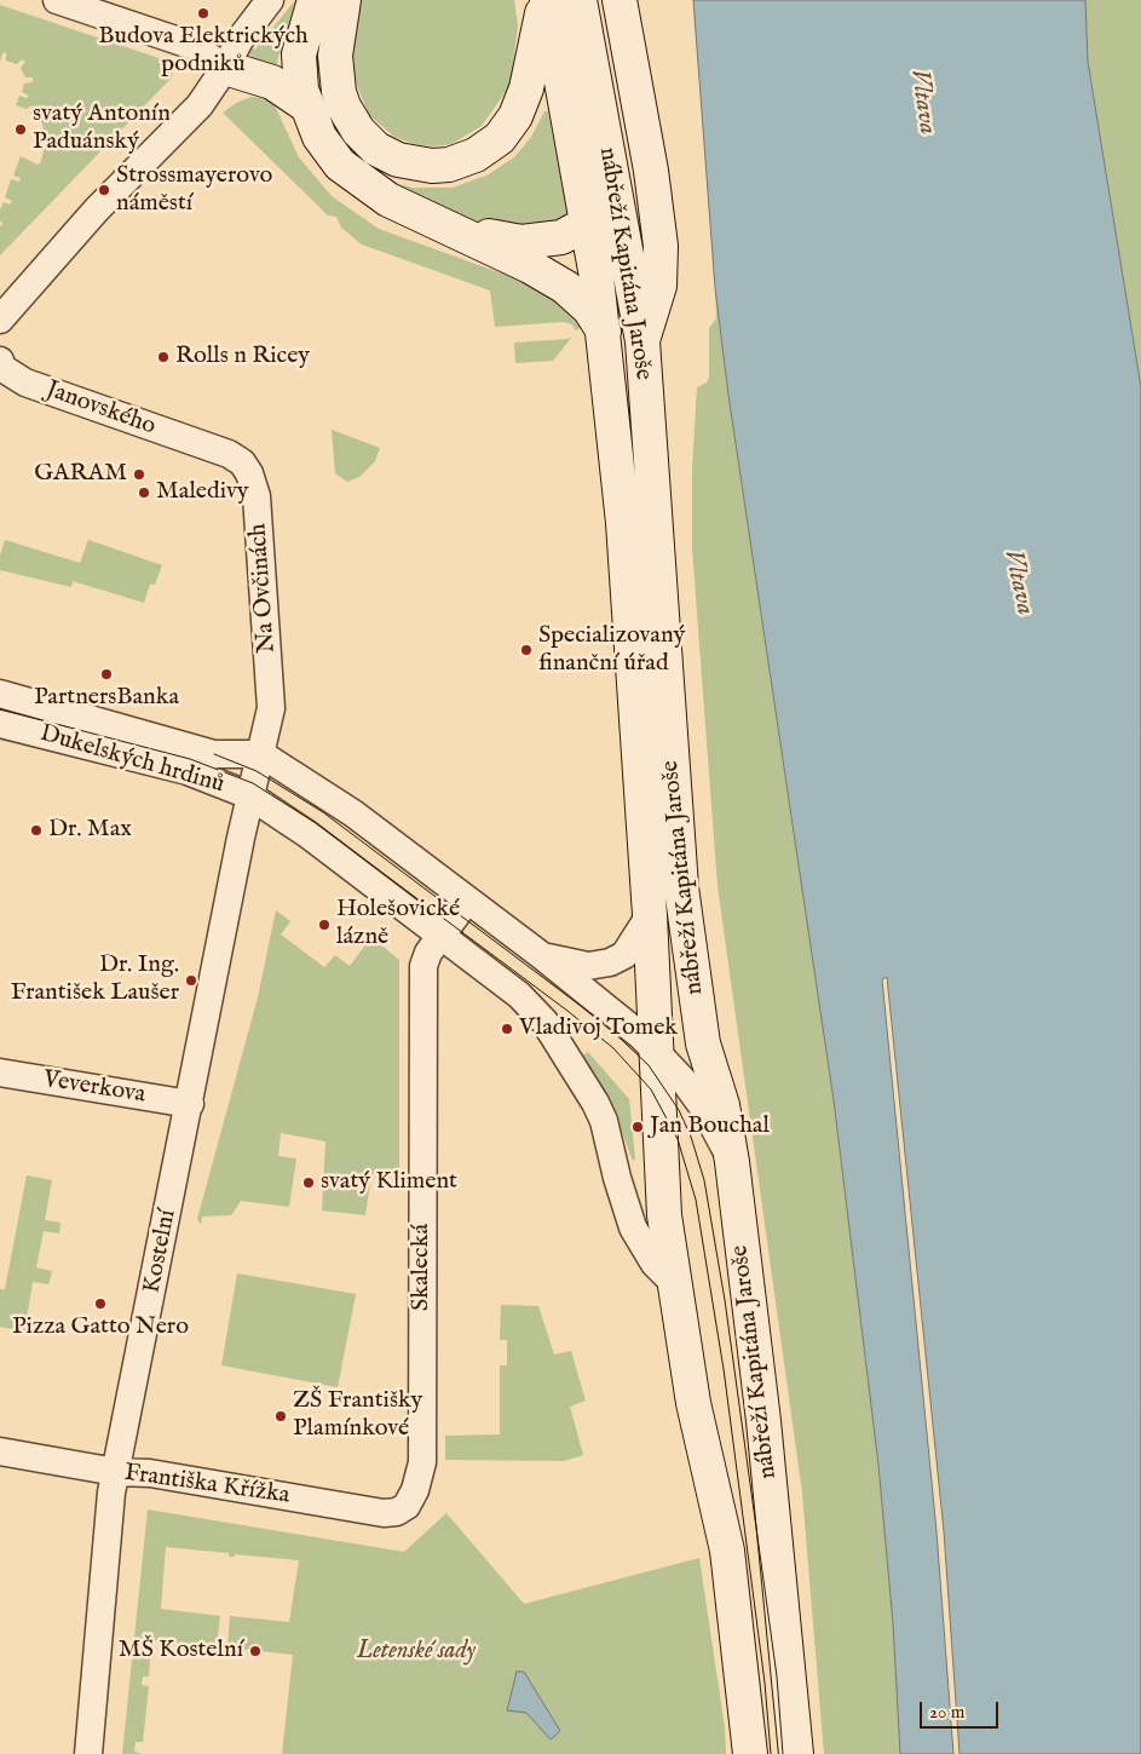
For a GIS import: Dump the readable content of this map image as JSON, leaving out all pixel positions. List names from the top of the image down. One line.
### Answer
{"streets":{"main road":["nábřeží Kapitána Jaroše"],"street":["Janovského","Na Ovčinách","Dukelských hrdinů","Veverkova","Kostelní","Skalecká","Františka Křížka"]},"crossings":[["nábřeží Kapitána Jaroše","Dukelských hrdinů"],["Janovského","Na Ovčinách"],["Na Ovčinách","Dukelských hrdinů"],["Na Ovčinách","Kostelní"],["Dukelských hrdinů","Kostelní"],["Dukelských hrdinů","Skalecká"],["Veverkova","Kostelní"],["Kostelní","Františka Křížka"],["Skalecká","Františka Křížka"]],"water":["Vltava"],"parks":["Letenské sady"],"places":["Budova Elektrických podniků","svatý Antonín Paduánský","Strossmayerovo náměstí","Rolls n Ricey","GARAM","Maledivy","Specializovaný finanční úřad","PartnersBanka","Dr. Max","Holešovické lázně","Dr. Ing. František Laušer","Vladivoj Tomek","Jan Bouchal","svatý Kliment","Pizza Gatto Nero","ZŠ Františky Plamínkové","MŠ Kostelní"],"scale_bar":"20 m"}
